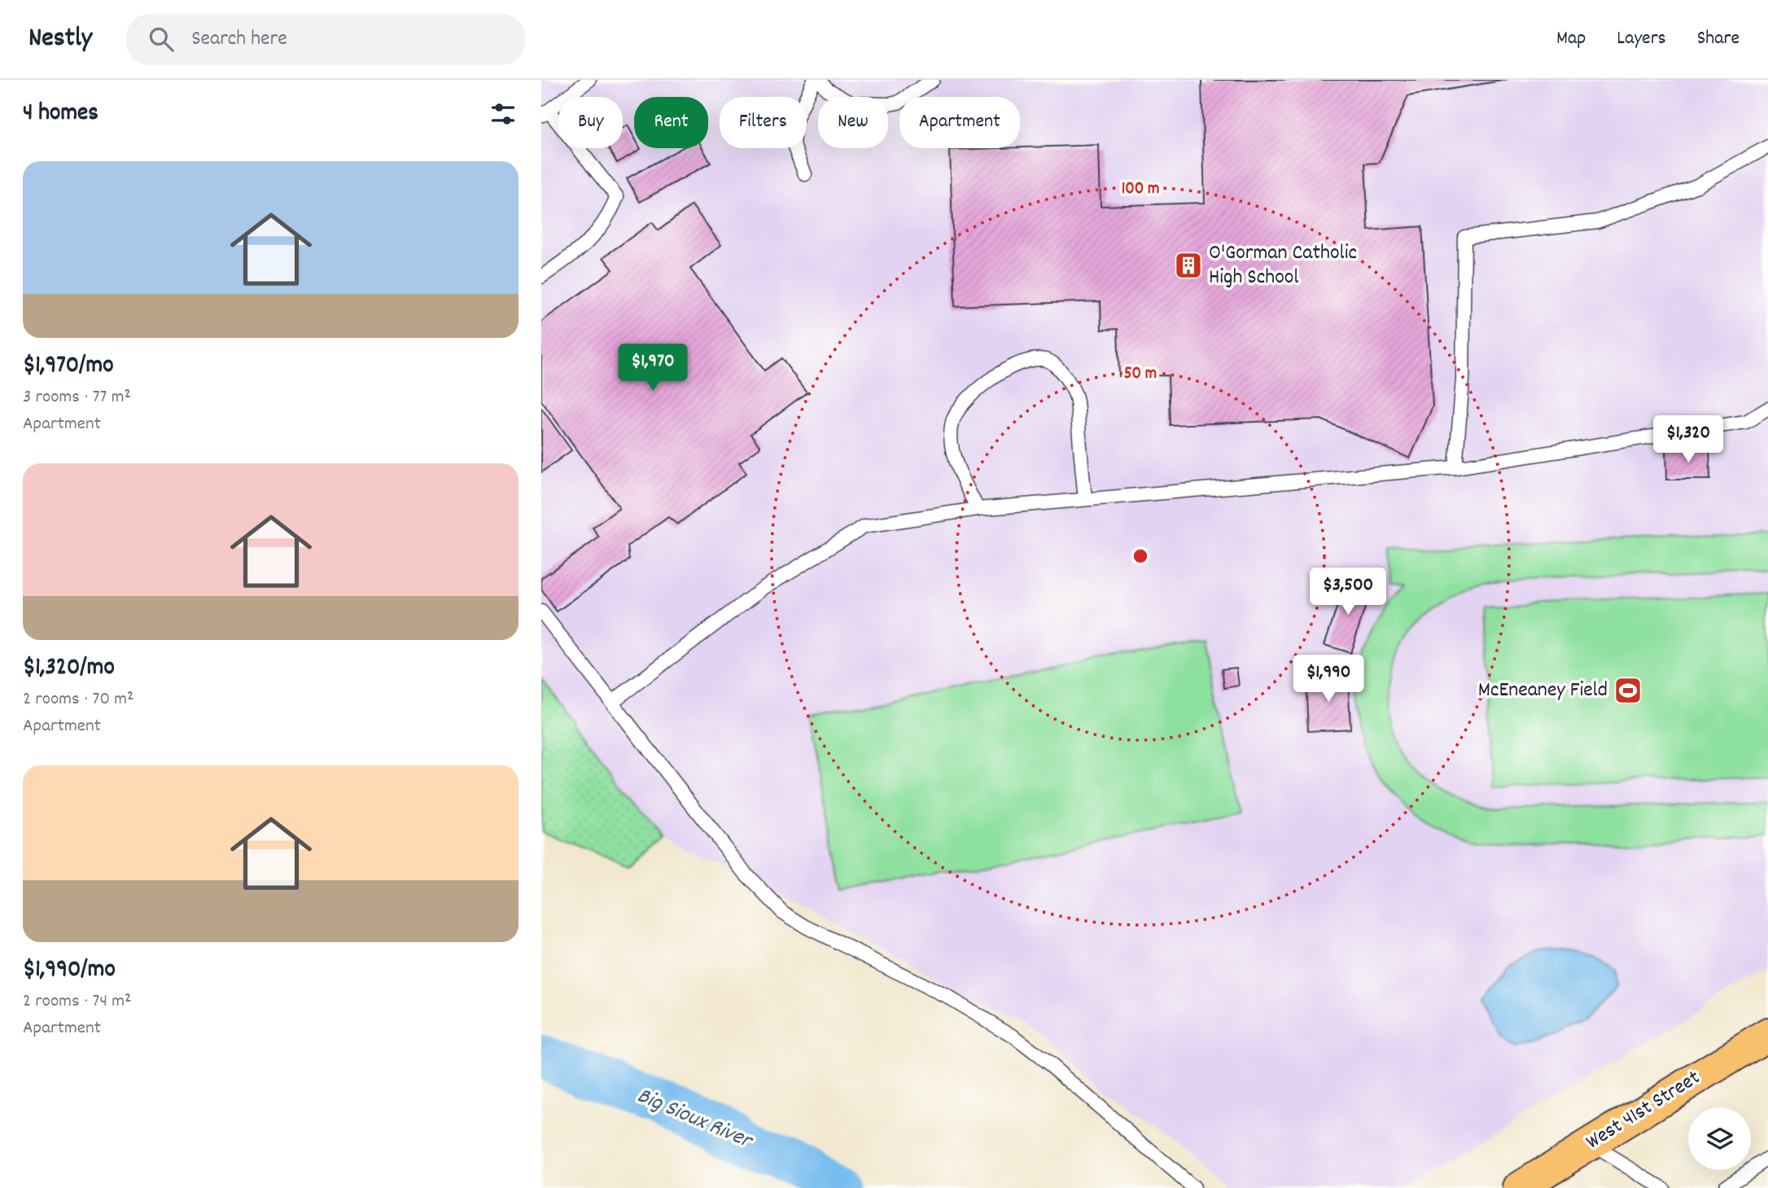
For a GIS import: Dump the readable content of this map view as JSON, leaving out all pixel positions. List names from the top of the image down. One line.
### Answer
{"streets":{"main road":["West 41st Street"]},"water":["Big Sioux River"],"places":{"building":["O'Gorman Catholic High School"],"sports":["McEneaney Field"]},"page":{"header":"Nestly","search":"Search here","nav":["Map","Layers","Share"],"heading":"4 homes","chip":["Buy","Rent","Filters","New","Apartment"],"list":[{"name":"$1,970/mo","note":"3 rooms · 77 m² · Apartment"},{"name":"$1,320/mo","note":"2 rooms · 70 m² · Apartment"},{"name":"$1,990/mo","note":"2 rooms · 74 m² · Apartment"}],"price":["$1,970","$1,320","$3,500","$1,990"]},"rings":["100 m","50 m"]}
